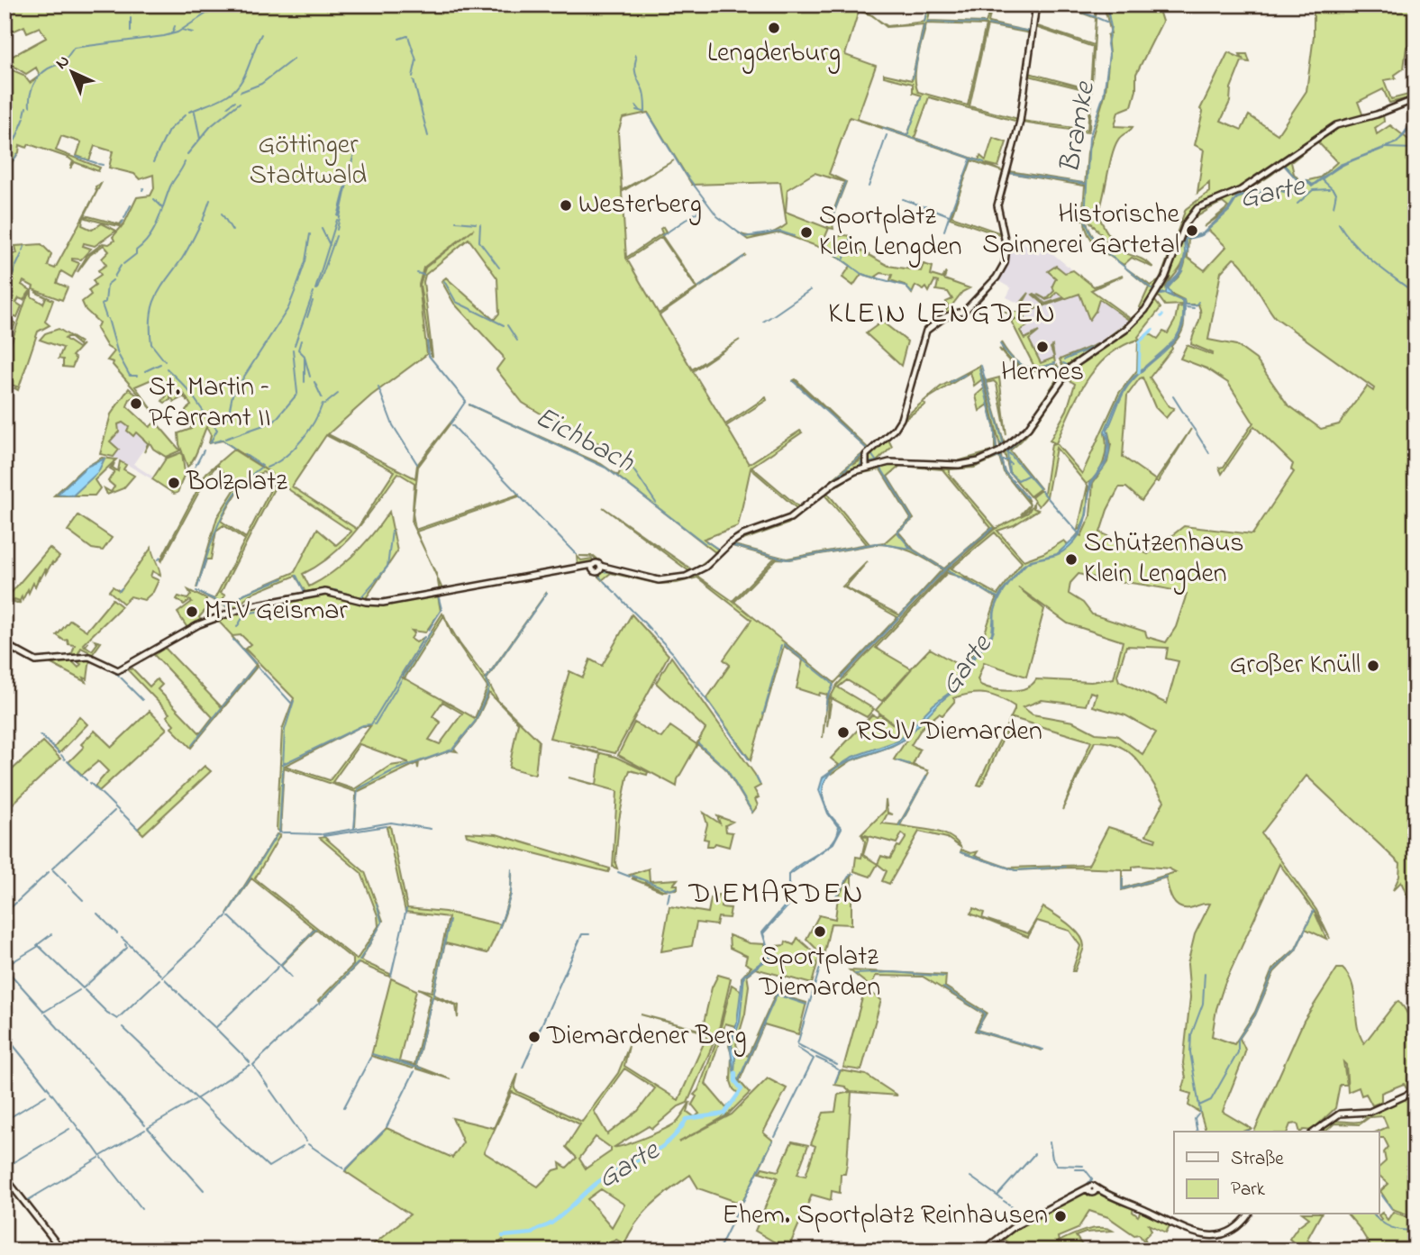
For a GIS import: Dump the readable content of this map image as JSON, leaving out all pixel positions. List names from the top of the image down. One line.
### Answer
{"districts":["KLEIN LENGDEN","DIEMARDEN"],"water":["Bramke","Garte","Eichbach"],"parks":["Göttinger Stadtwald"],"places":["Lengderburg","Westerberg","Historische Spinnerei Gartetal","Sportplatz Klein Lengden","Hermes","St. Martin – Pfarramt II","Bolzplatz","Schützenhaus Klein Lengden","MTV Geismar","Großer Knüll","RSJV Diemarden","Sportplatz Diemarden","Diemardener Berg","Ehem. Sportplatz Reinhausen"],"legend":["Straße","Park"],"north":"top left"}
